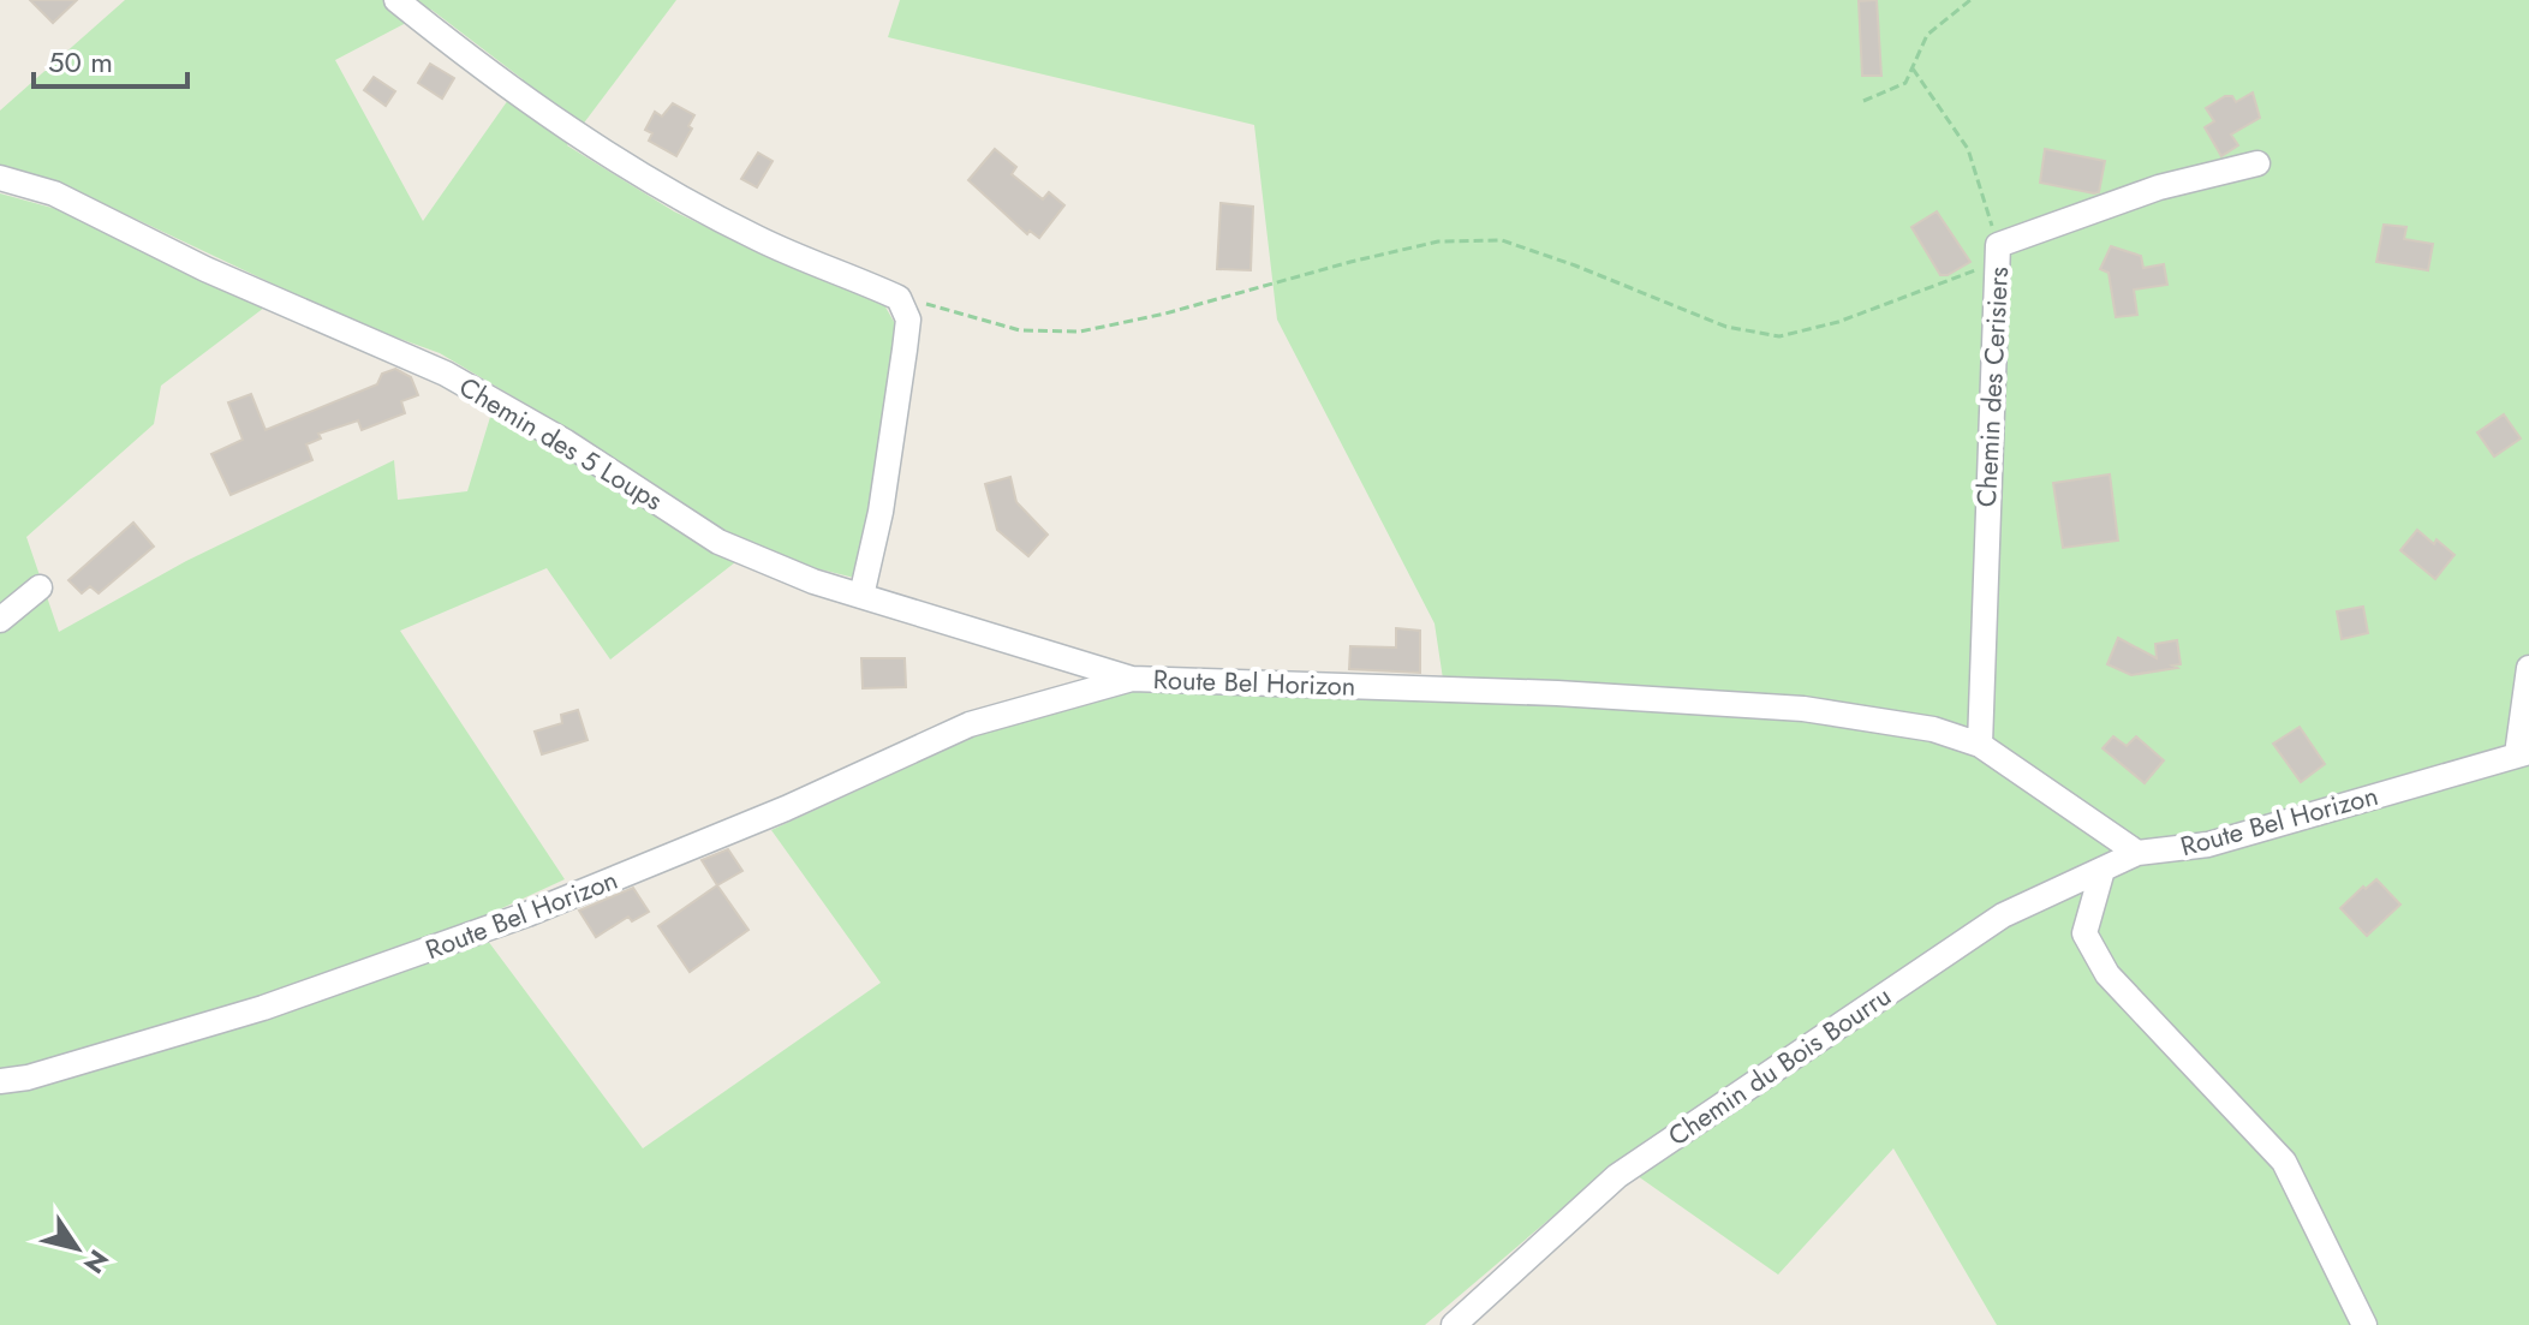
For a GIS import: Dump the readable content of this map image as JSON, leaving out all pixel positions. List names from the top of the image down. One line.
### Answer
{"streets":{"street":["Chemin des Cerisiers","Chemin des 5 Loups","Route Bel Horizon","Chemin du Bois Bourru"]},"crossings":[["Chemin des Cerisiers","Route Bel Horizon"],["Chemin des 5 Loups","Route Bel Horizon"],["Route Bel Horizon","Chemin du Bois Bourru"]],"scale_bar":"50 m","north":"bottom right"}
